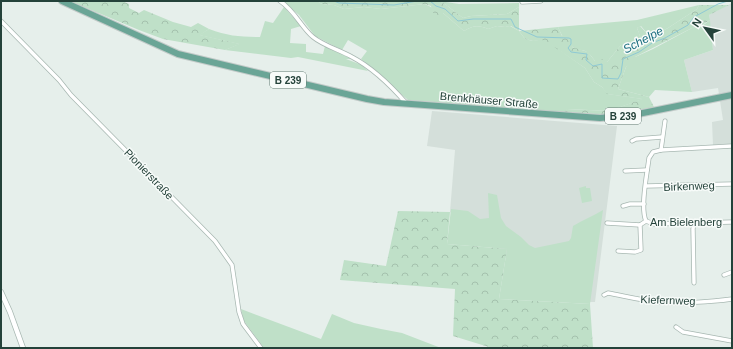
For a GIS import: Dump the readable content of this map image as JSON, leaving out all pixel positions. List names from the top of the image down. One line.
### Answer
{"streets":{"main road":["B 239","Brenkhäuser Straße"],"street":["Pionierstraße","Birkenweg","Am Bielenberg","Kiefernweg"]},"crossings":[["B 239","Brenkhäuser Straße"]],"water":["Schelpe"],"north":"top left"}
